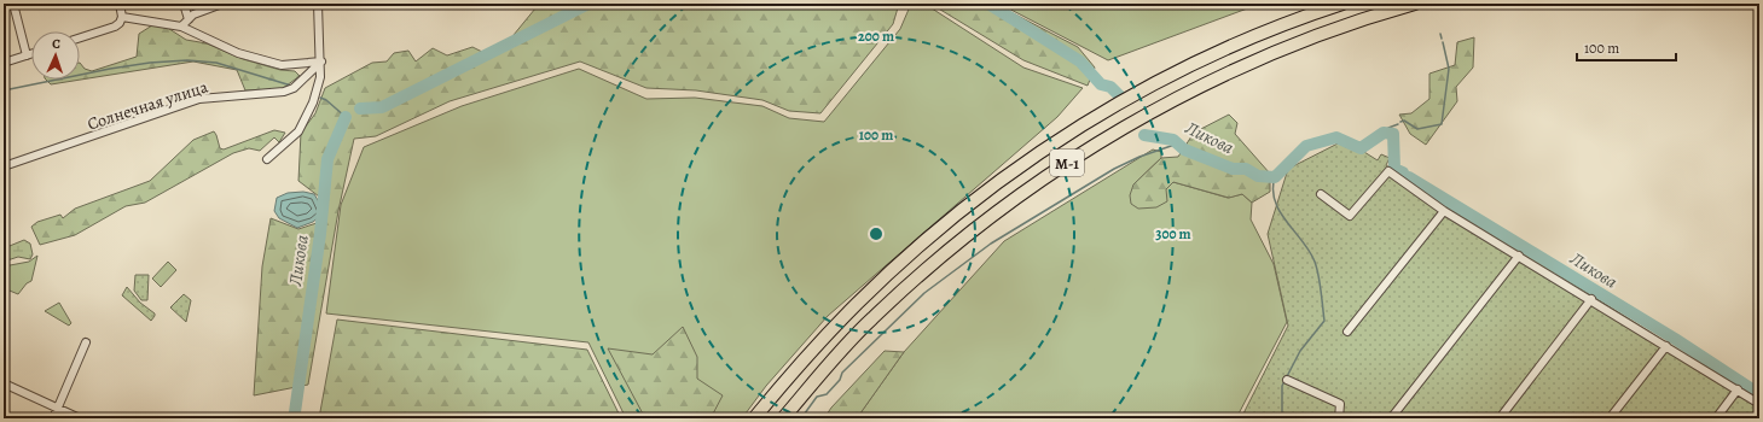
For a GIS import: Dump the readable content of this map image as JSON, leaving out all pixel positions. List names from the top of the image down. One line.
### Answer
{"streets":{"highway":["М-1"],"street":["Солнечная улица"]},"water":["Ликова"],"scale_bar":"100 m","north":"top","rings":["200 m","100 m","300 m"]}
